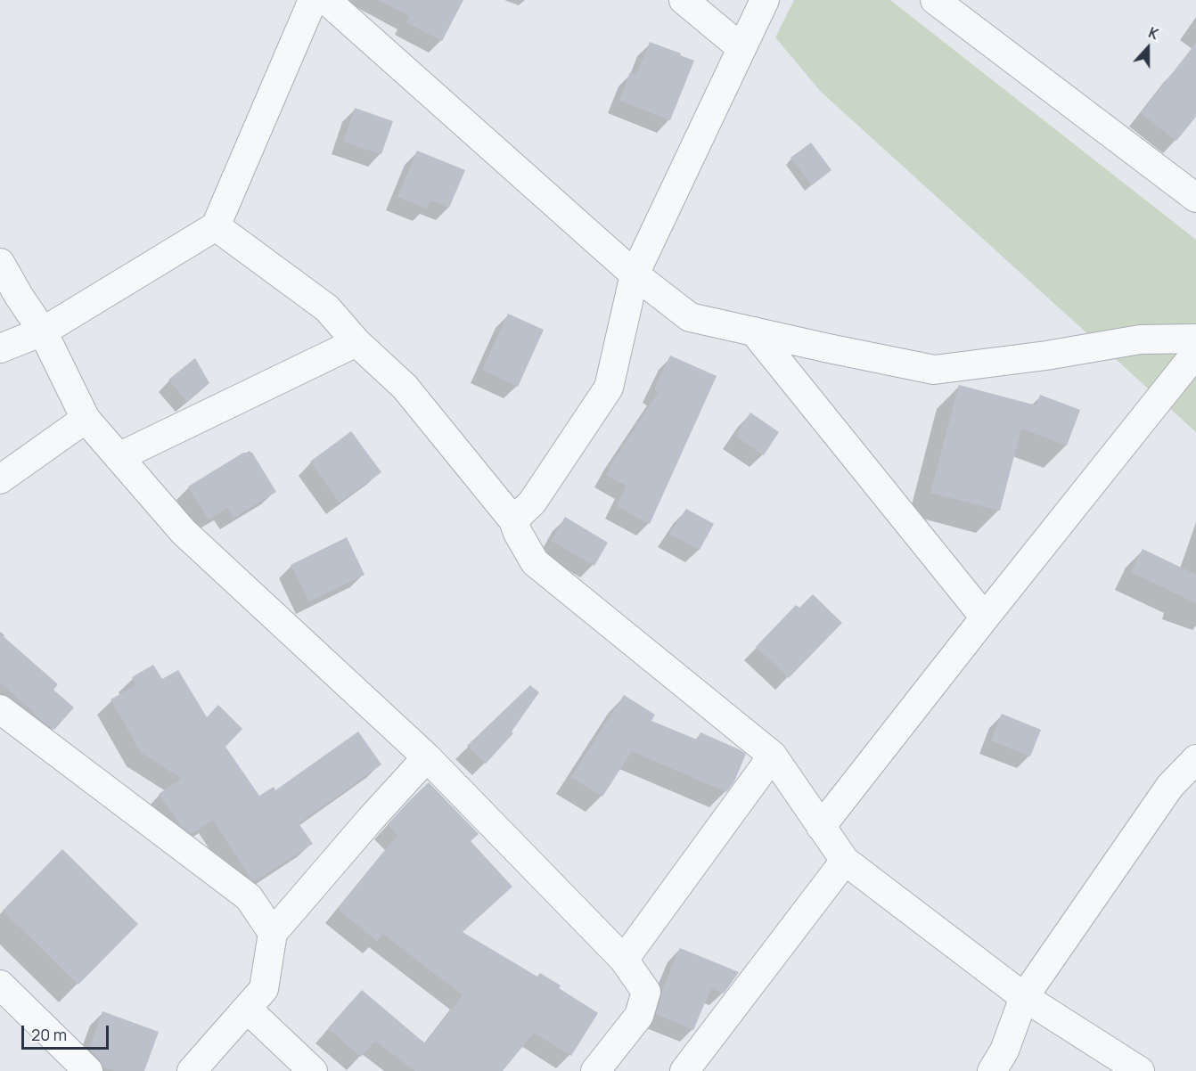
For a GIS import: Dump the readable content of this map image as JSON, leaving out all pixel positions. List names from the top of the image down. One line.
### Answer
{"scale_bar":"20 m","north":"top"}
